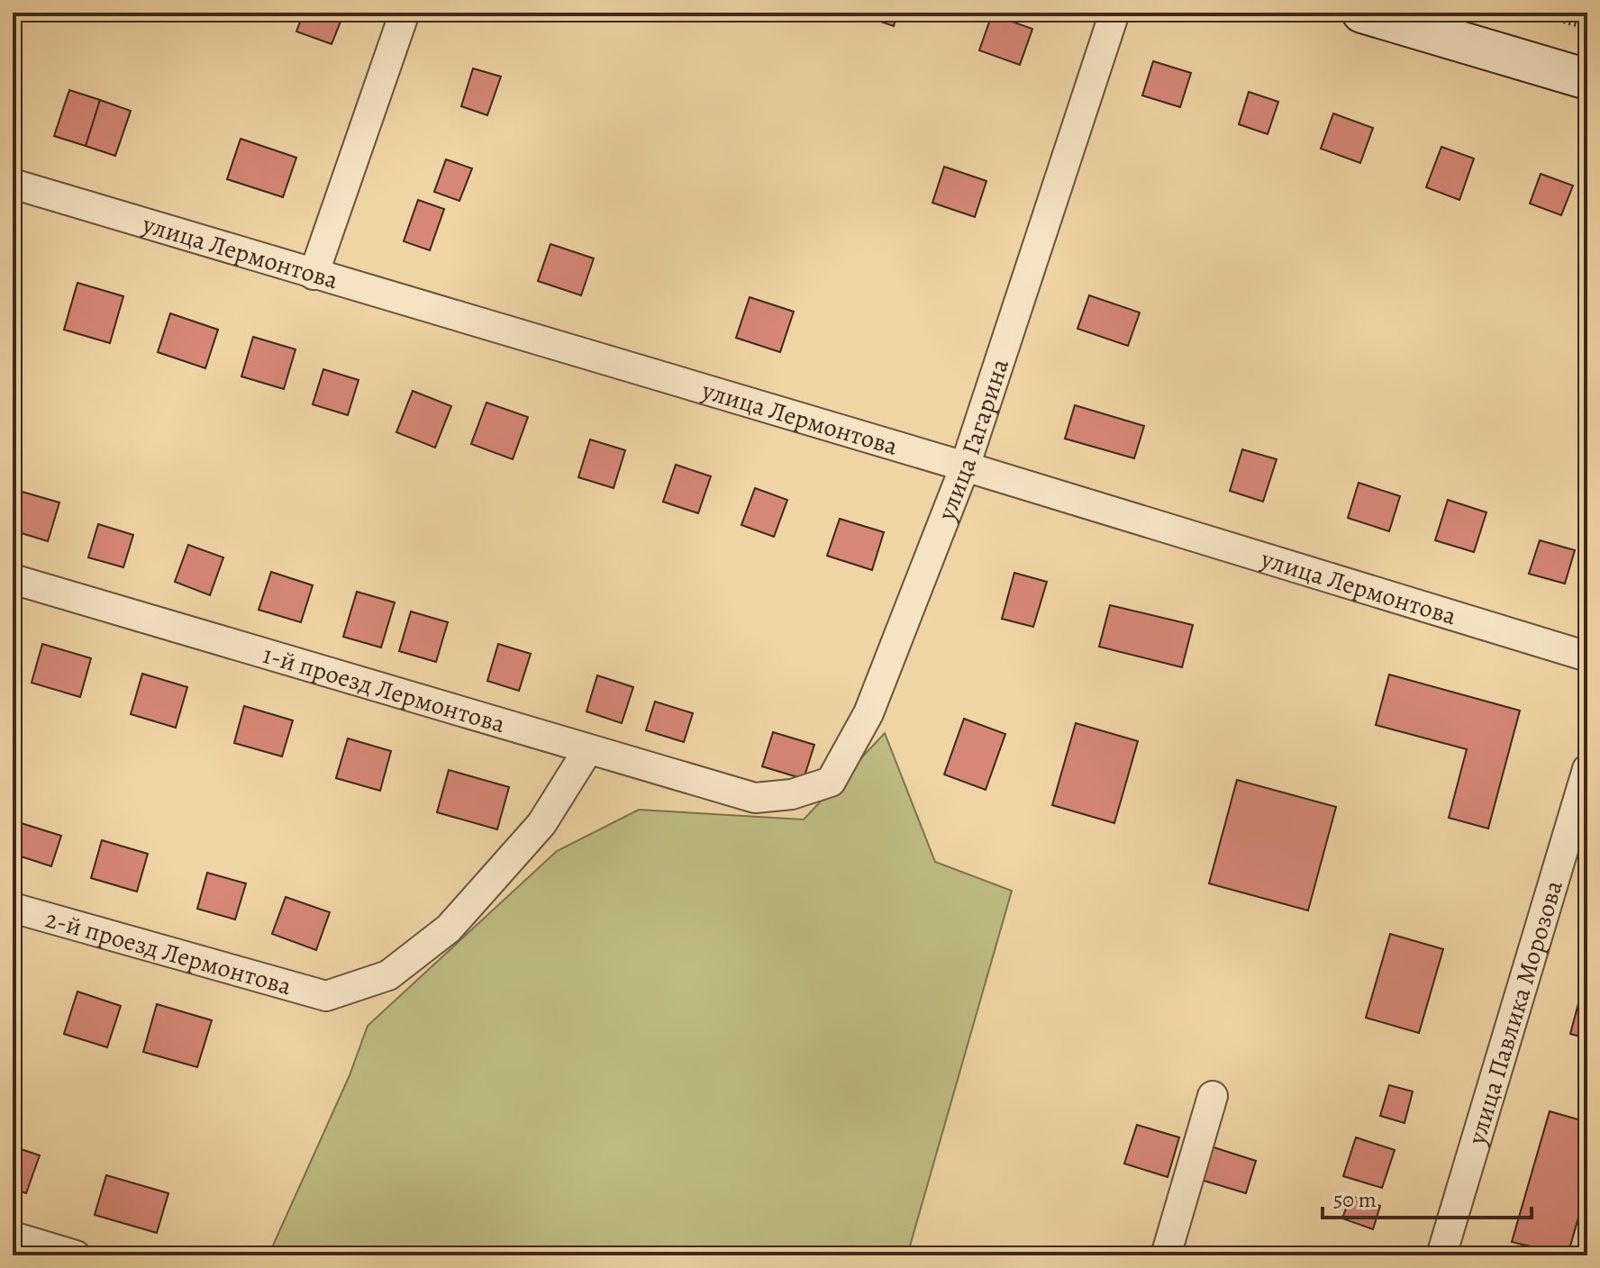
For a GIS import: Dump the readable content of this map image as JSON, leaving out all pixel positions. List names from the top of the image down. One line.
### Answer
{"streets":{"street":["улица Лермонтова","улица Гагарина","1-й проезд Лермонтова","2-й проезд Лермонтова","улица Павлика Морозова"]},"crossings":[["улица Лермонтова","улица Гагарина"],["улица Гагарина","1-й проезд Лермонтова"],["1-й проезд Лермонтова","2-й проезд Лермонтова"]],"scale_bar":"50 m"}
